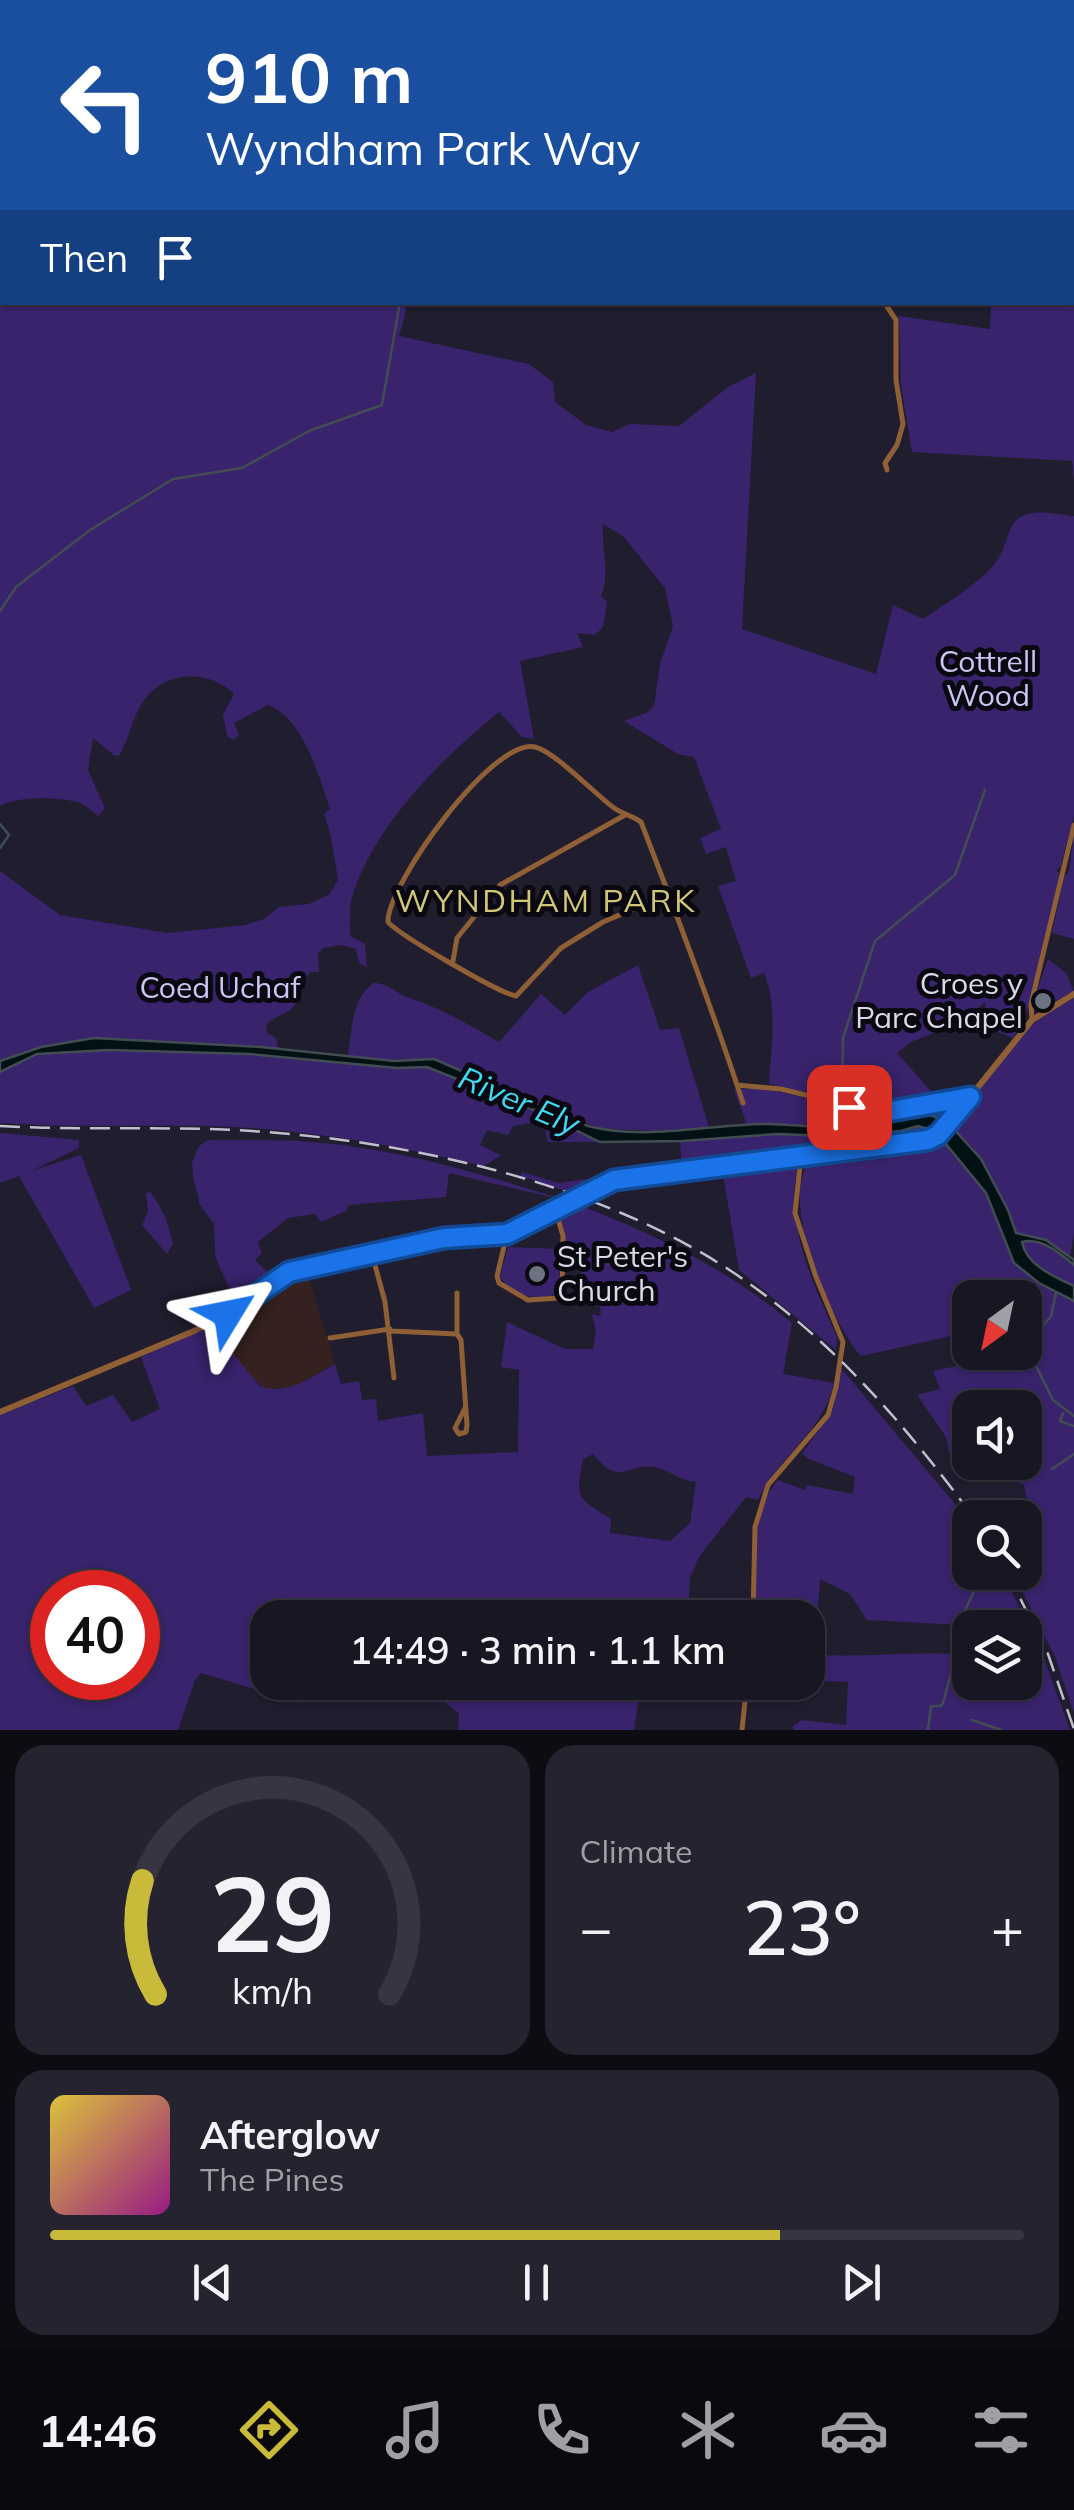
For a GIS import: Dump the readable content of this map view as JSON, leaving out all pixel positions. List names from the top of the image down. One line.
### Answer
{"districts":["WYNDHAM PARK"],"water":["River Ely"],"parks":["Cottrell Wood","Coed Uchaf"],"places":["Croes y Parc Chapel","St Peter's Church"],"north":"bottom left","page":{"turn":["910 m","Wyndham Park Way"],"then":"Then","limit":"40","trip":"14:49 · 3 min · 1.1 km","tile":"Climate","heat":["−","23°","+"],"song":["Afterglow","The Pines"],"tabs":"14:46","gauge":["29","km/h"]}}
